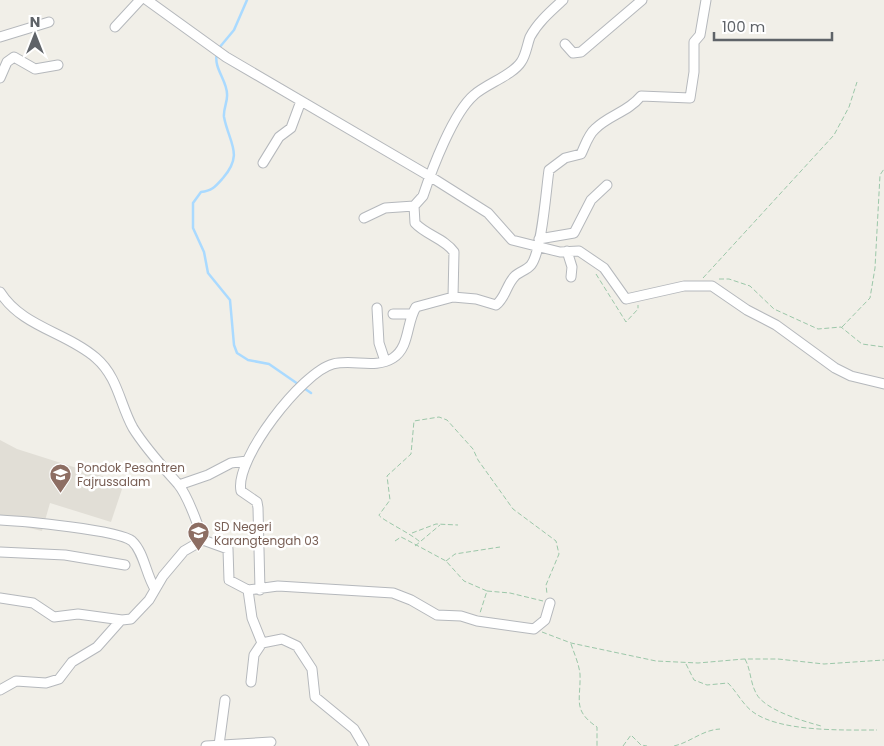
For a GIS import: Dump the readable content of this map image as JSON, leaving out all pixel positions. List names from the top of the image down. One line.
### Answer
{"places":{"school or university":["Pondok Pesantren Fajrussalam","SD Negeri Karangtengah 03"]},"scale_bar":"100 m","north":"top"}
